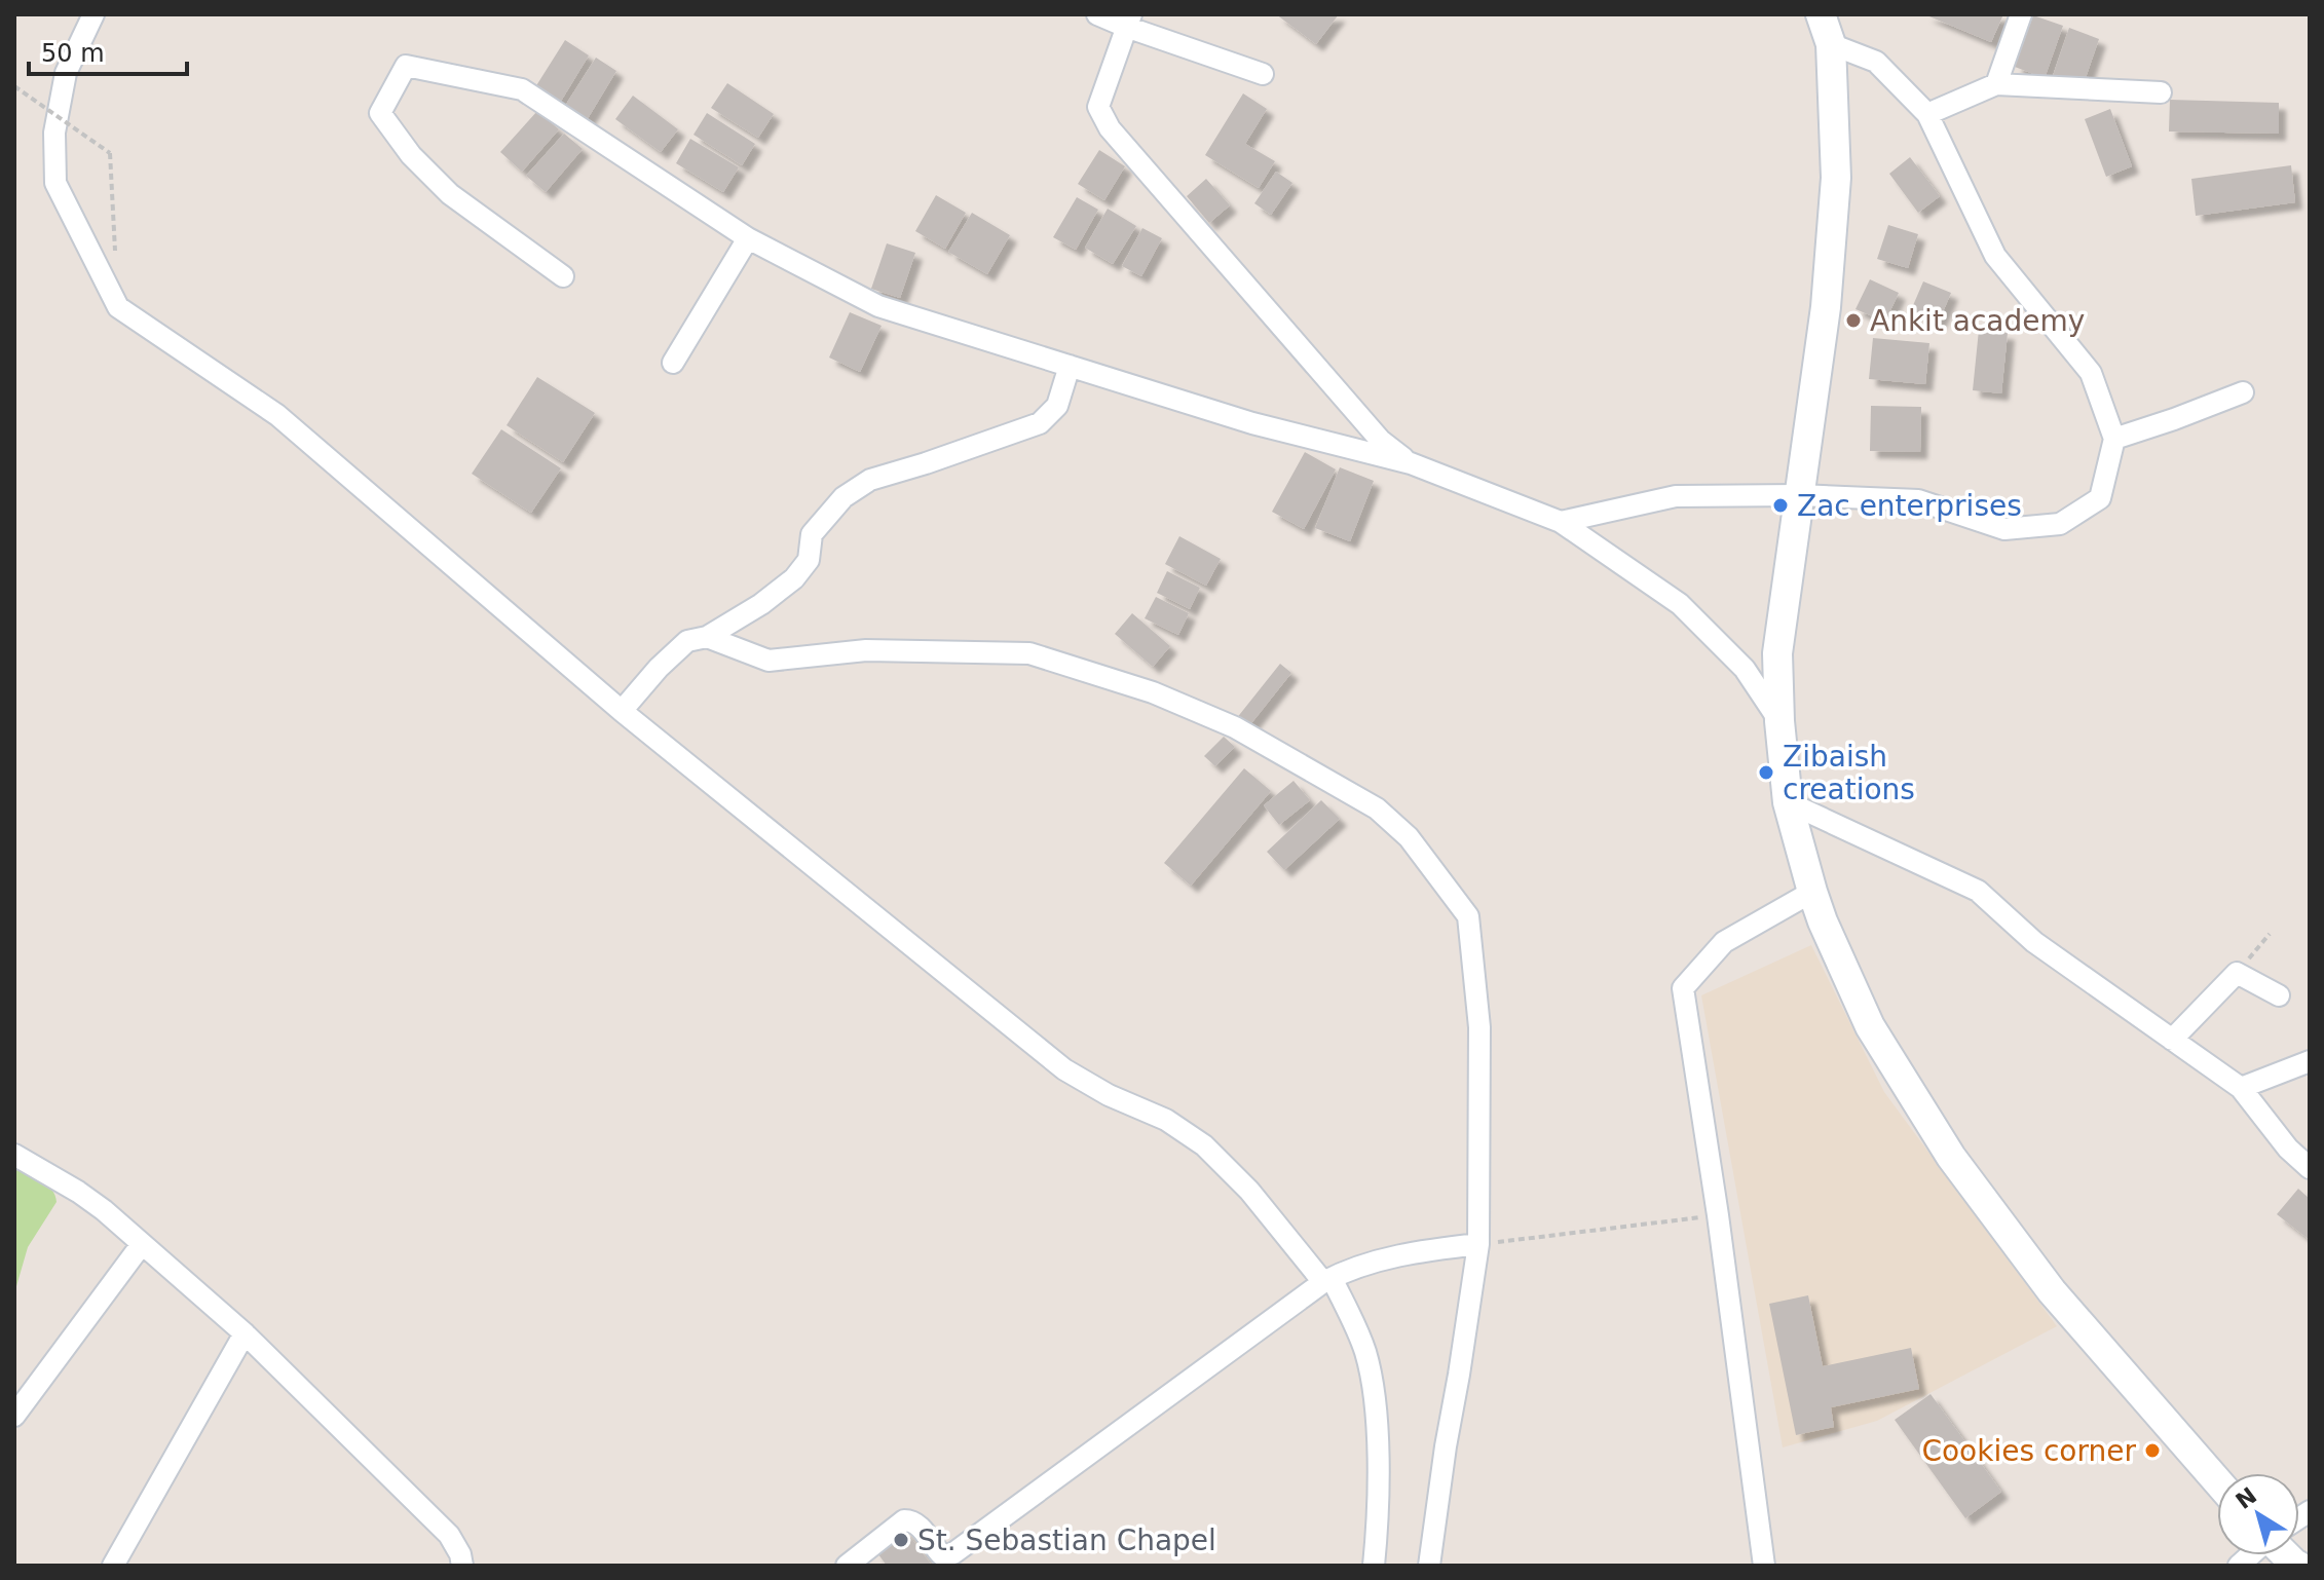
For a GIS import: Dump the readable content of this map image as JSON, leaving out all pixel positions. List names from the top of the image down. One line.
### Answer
{"places":["Ankit academy","Zac enterprises","Zibaish creations","Cookies corner","St. Sebastian Chapel"],"scale_bar":"50 m","north":"top left"}
